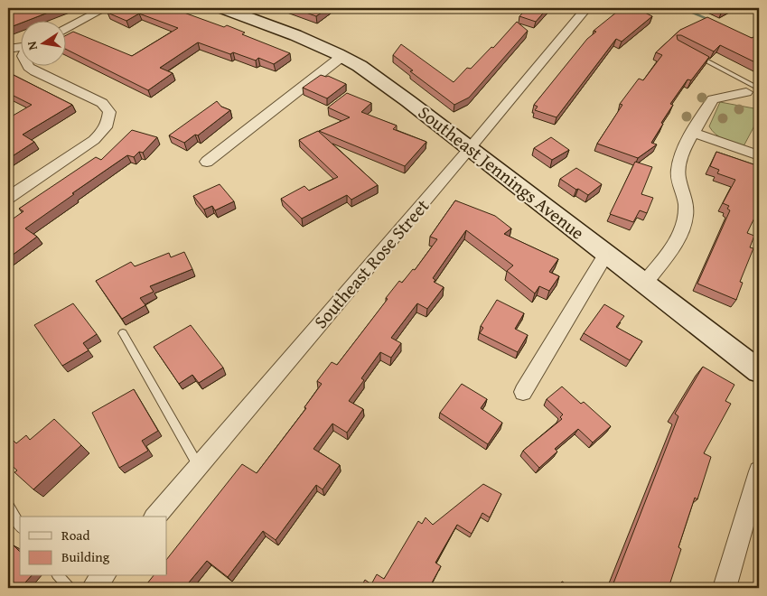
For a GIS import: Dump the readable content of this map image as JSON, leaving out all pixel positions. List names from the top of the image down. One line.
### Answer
{"streets":{"main road":["Southeast Jennings Avenue"],"street":["Southeast Rose Street"]},"crossings":[["Southeast Jennings Avenue","Southeast Rose Street"]],"legend":["Road","Building"],"north":"left"}
